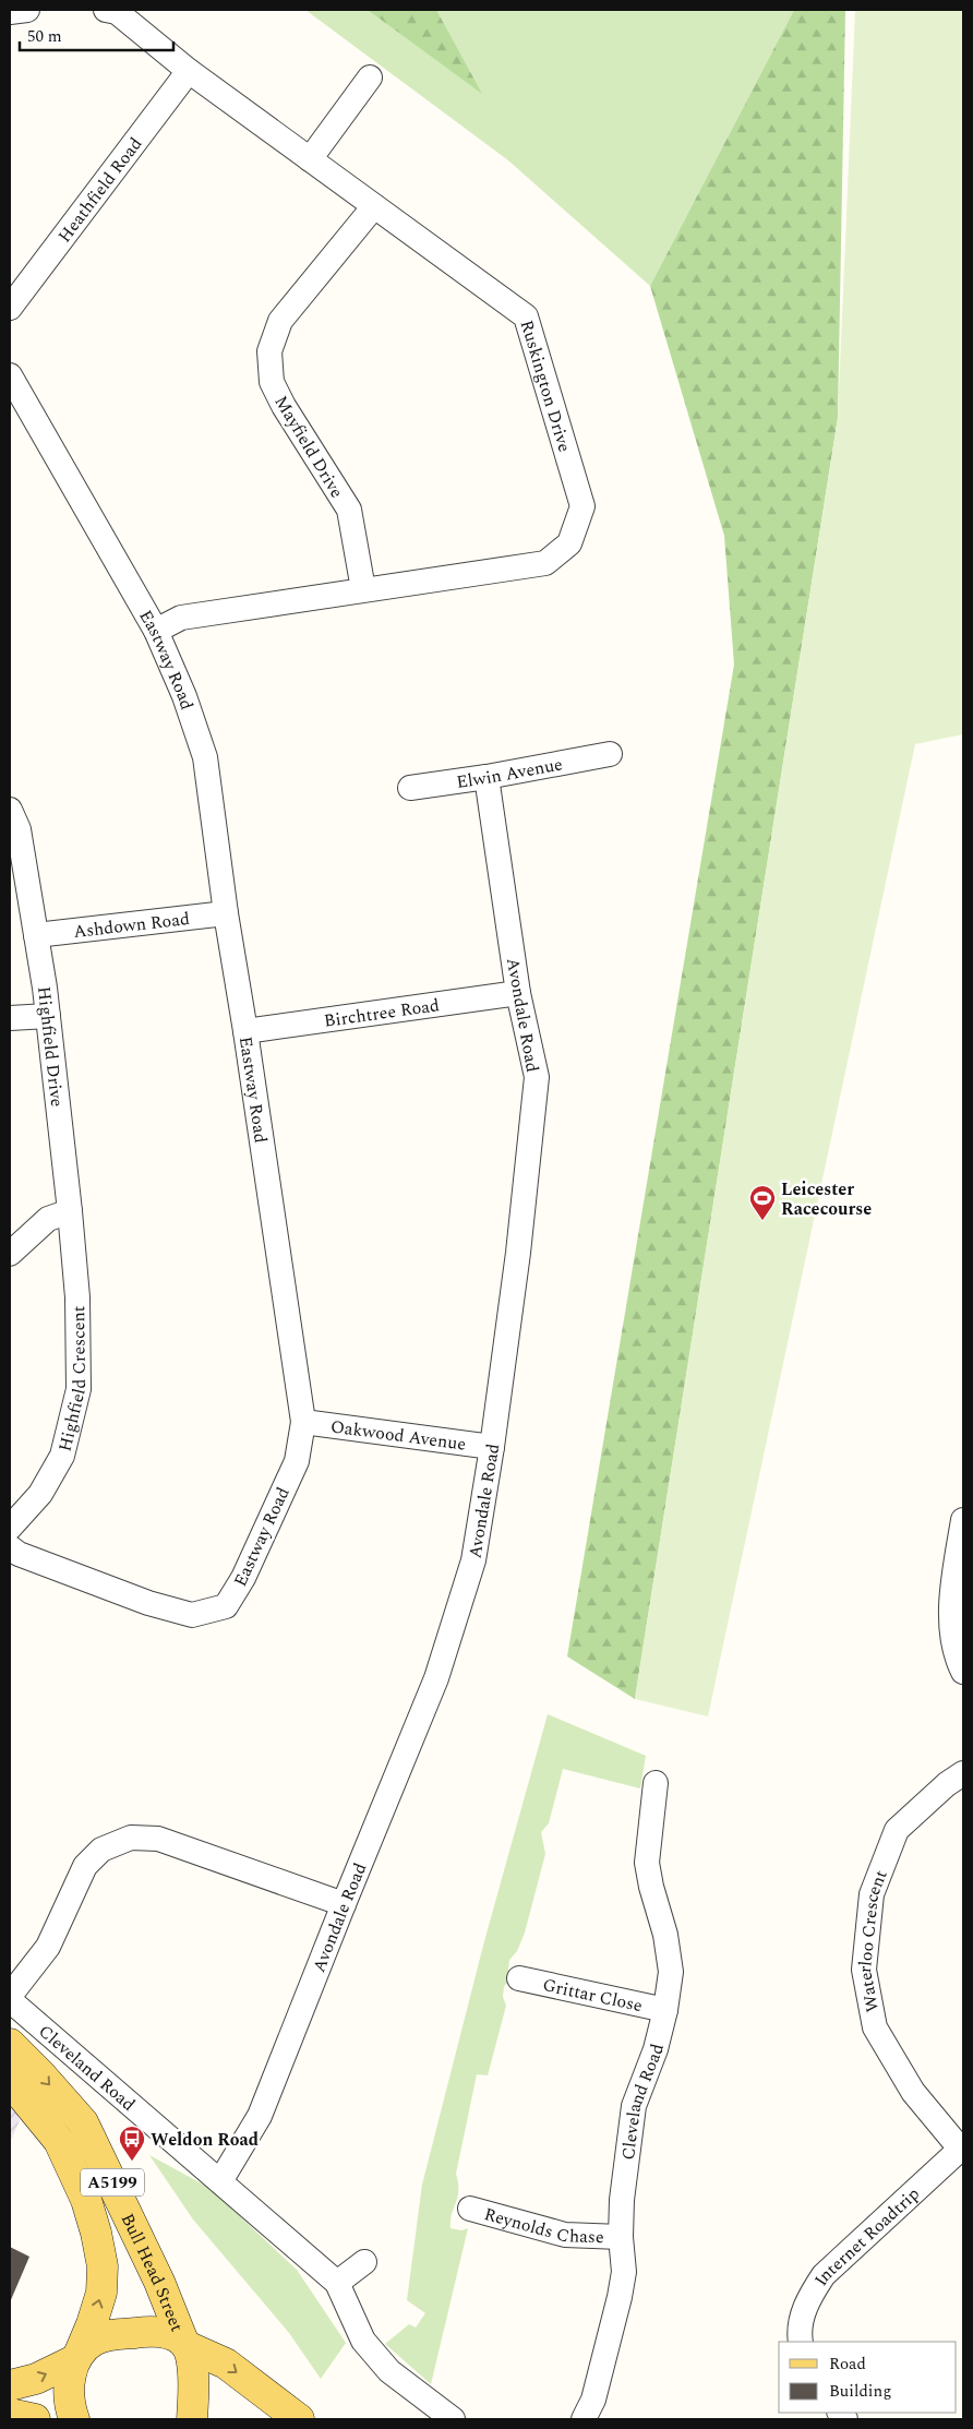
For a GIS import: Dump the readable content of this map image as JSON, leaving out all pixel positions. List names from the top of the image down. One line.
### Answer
{"streets":{"main road":["A5199","Bull Head Street"],"street":["Heathfield Road","Ruskington Drive","Mayfield Drive","Eastway Road","Elwin Avenue","Ashdown Road","Birchtree Road","Avondale Road","Highfield Drive","Highfield Crescent","Oakwood Avenue","Waterloo Crescent","Grittar Close","Cleveland Road","Reynolds Chase","Internet Roadtrip"]},"crossings":[["Heathfield Road","Ruskington Drive"],["Ruskington Drive","Mayfield Drive"],["Ruskington Drive","Eastway Road"],["Eastway Road","Ashdown Road"],["Eastway Road","Birchtree Road"],["Eastway Road","Oakwood Avenue"],["Elwin Avenue","Avondale Road"],["Ashdown Road","Highfield Drive"],["Birchtree Road","Avondale Road"],["Avondale Road","Oakwood Avenue"],["Avondale Road","Cleveland Road"],["Highfield Drive","Highfield Crescent"],["Waterloo Crescent","Internet Roadtrip"],["Grittar Close","Cleveland Road"],["Cleveland Road","Reynolds Chase"]],"places":{"sports":["Leicester Racecourse"],"bus stop":["Weldon Road"]},"legend":["Road","Building"],"scale_bar":"50 m"}
